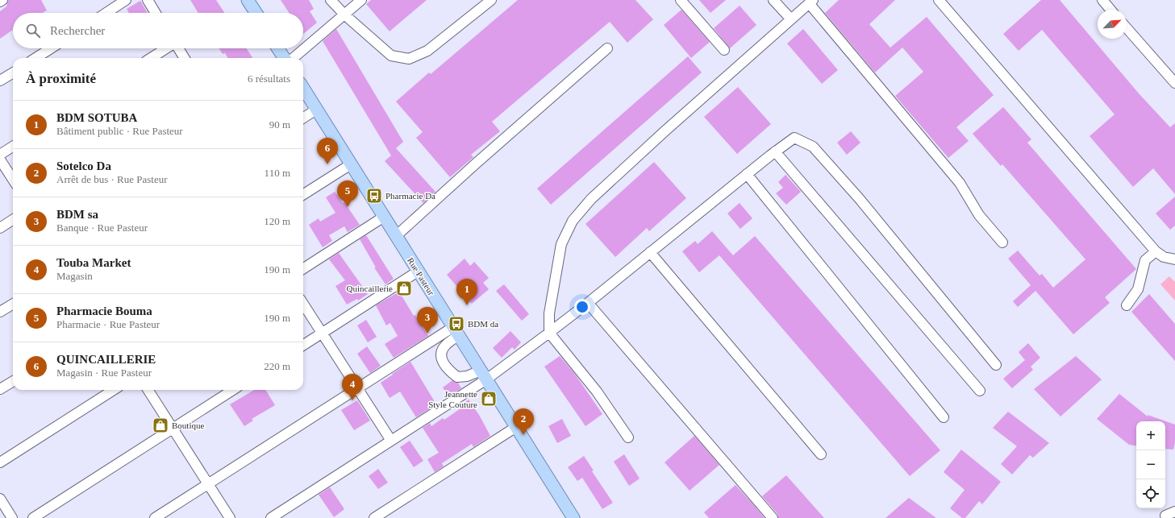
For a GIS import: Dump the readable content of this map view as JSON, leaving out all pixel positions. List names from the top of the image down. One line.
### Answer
{"streets":{"main road":["Rue Pasteur"]},"places":{"bus stop":["Pharmacie Da","BDM da"],"shop":["Quincaillerie","Jeannette Style Couture","Boutique"]},"north":"top right","page":{"search":"Rechercher","heading":["À proximité","6 résultats"],"list":[{"mark":"1","name":"BDM SOTUBA","note":"Bâtiment public · Rue Pasteur","value":"90 m"},{"mark":"2","name":"Sotelco Da","note":"Arrêt de bus · Rue Pasteur","value":"110 m"},{"mark":"3","name":"BDM sa","note":"Banque · Rue Pasteur","value":"120 m"},{"mark":"4","name":"Touba Market","note":"Magasin","value":"190 m"},{"mark":"5","name":"Pharmacie Bouma","note":"Pharmacie · Rue Pasteur","value":"190 m"},{"mark":"6","name":"QUINCAILLERIE","note":"Magasin · Rue Pasteur","value":"220 m"}],"pins":["6","5","1","3","4","2"],"map_buttons":["+","−"]}}
